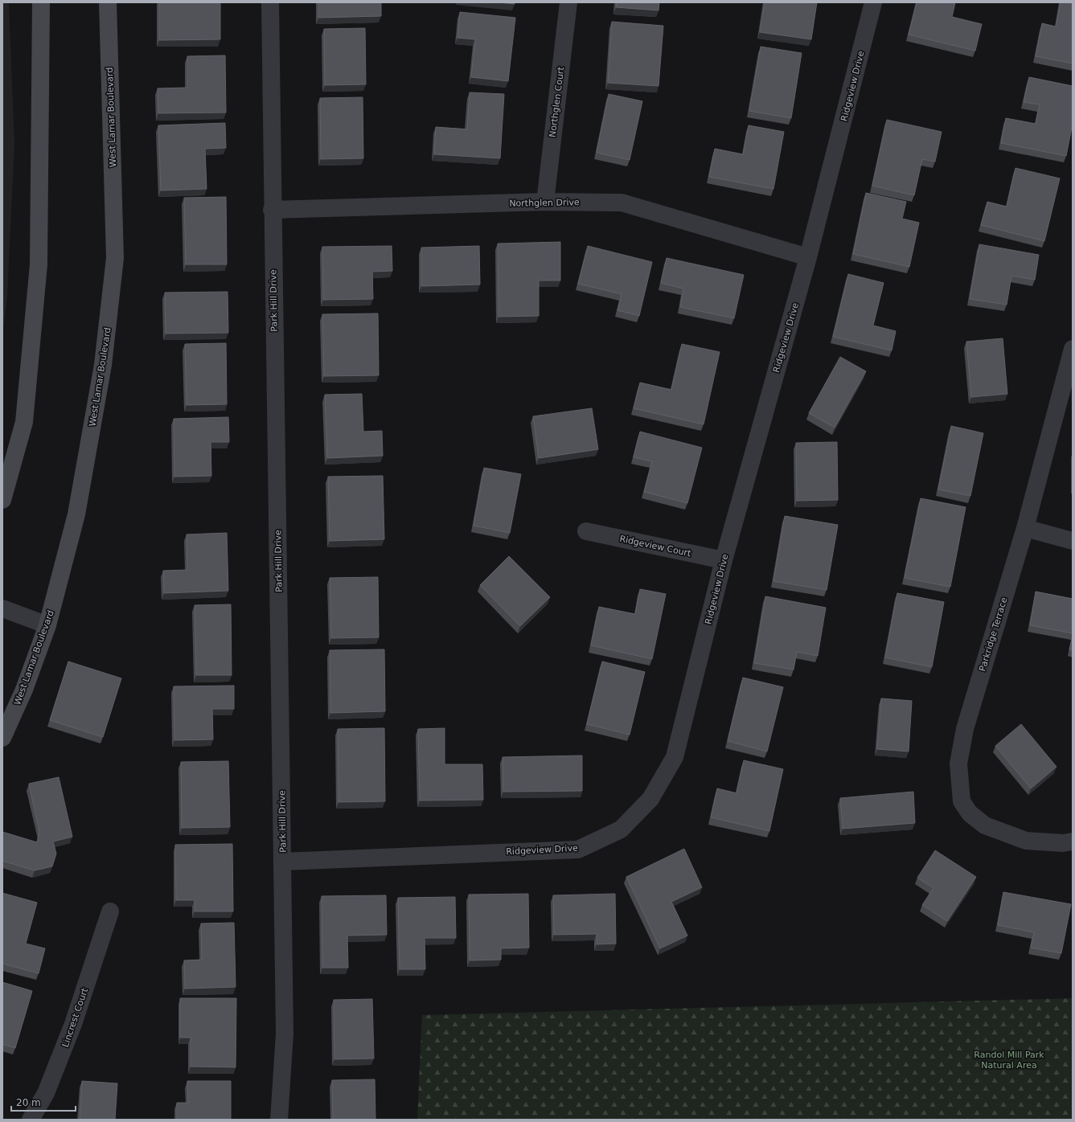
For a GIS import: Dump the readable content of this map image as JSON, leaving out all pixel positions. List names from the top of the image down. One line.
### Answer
{"streets":{"main road":["West Lamar Boulevard"],"street":["Ridgeview Drive","Northglen Court","Northglen Drive","Park Hill Drive","Ridgeview Court","Parkridge Terrace","Lincrest Court"]},"crossings":[["Ridgeview Drive","Northglen Drive"],["Ridgeview Drive","Park Hill Drive"],["Ridgeview Drive","Ridgeview Court"],["Northglen Court","Northglen Drive"],["Northglen Drive","Park Hill Drive"]],"parks":["Randol Mill Park Natural Area"],"scale_bar":"20 m"}
